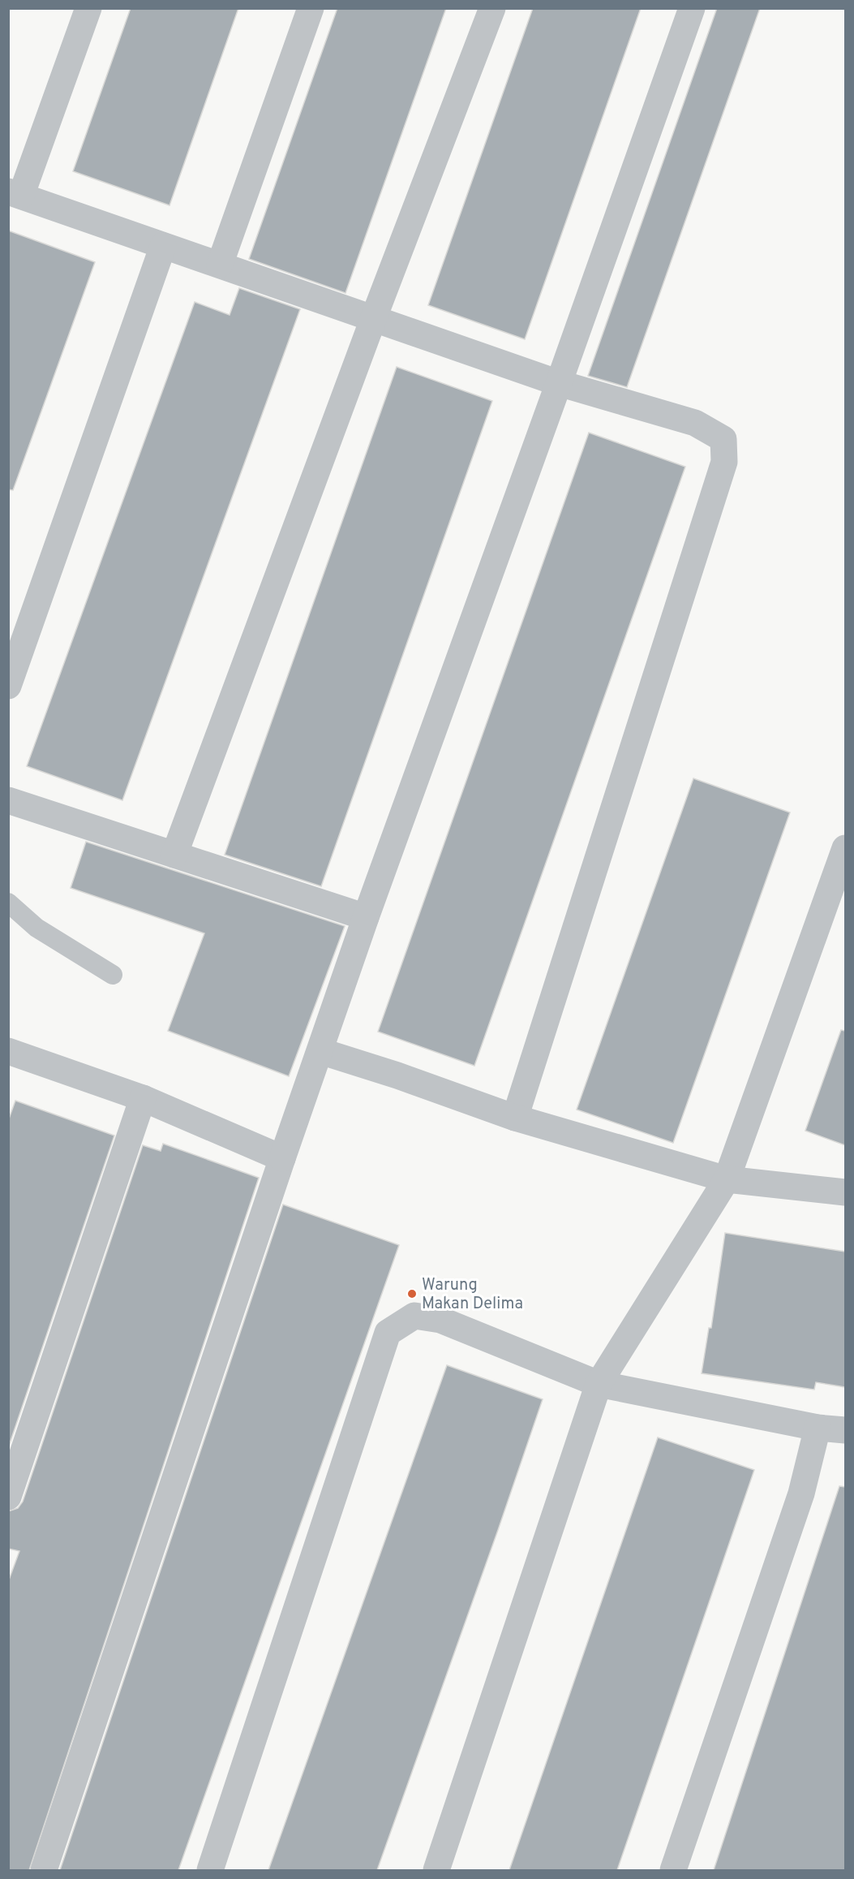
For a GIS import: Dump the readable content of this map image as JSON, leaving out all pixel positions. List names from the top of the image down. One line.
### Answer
{"places":["Warung Makan Delima"]}
